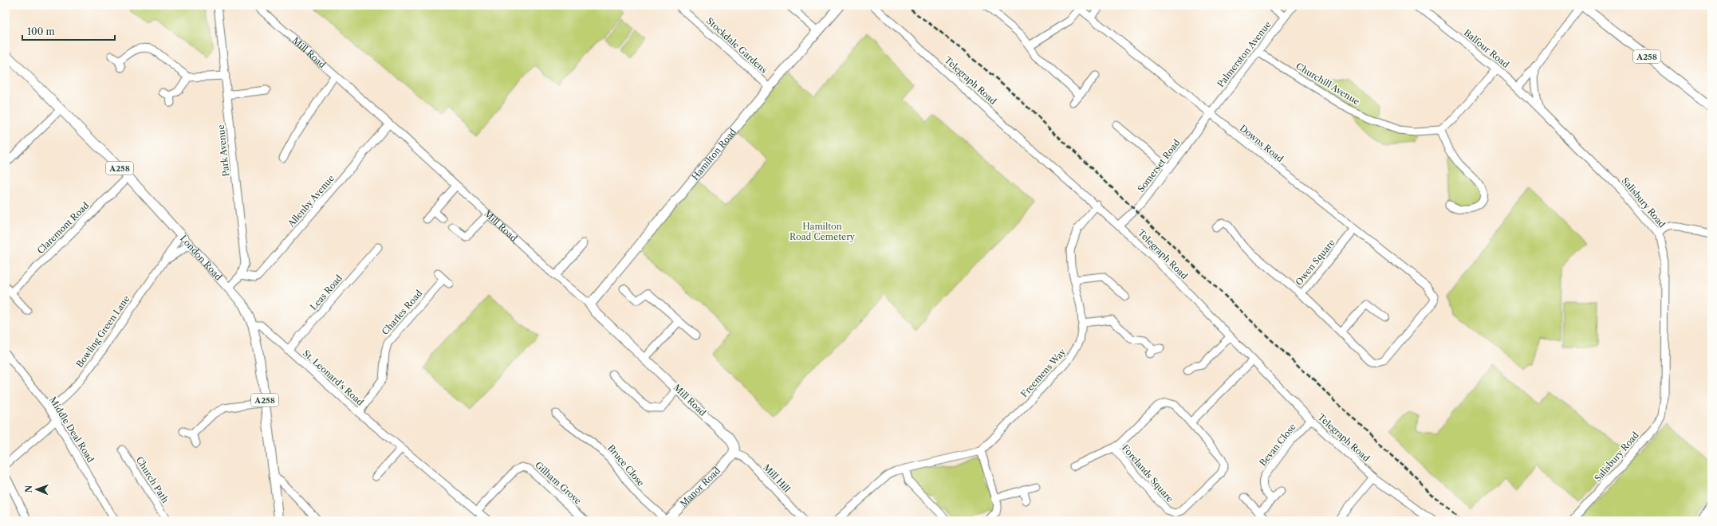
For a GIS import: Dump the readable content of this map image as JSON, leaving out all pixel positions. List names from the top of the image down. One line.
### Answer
{"streets":{"main road":["Mill Road","A258","Hamilton Road","London Road","Manor Road"],"street":["Stockdale Gardens","Balfour Road","Palmerston Avenue","Telegraph Road","Churchill Avenue","Downs Road","Park Avenue","Somerset Road","Allenby Avenue","Salisbury Road","Claremont Road","Owen Square","Leas Road","Charles Road","Bowling Green Lane","Freemens Way","St. Leonard's Road","Middle Deal Road","Bevan Close","Bruce Close","Forelands Square","Mill Hill","Church Path","Gilham Grove"]},"crossings":[["Stockdale Gardens","Hamilton Road"],["Balfour Road","Salisbury Road"],["Mill Road","Hamilton Road"],["Mill Road","Allenby Avenue"],["Mill Road","Mill Hill"],["Mill Road","Manor Road"],["Palmerston Avenue","Churchill Avenue"],["Palmerston Avenue","Downs Road"],["Palmerston Avenue","Somerset Road"],["Telegraph Road","Somerset Road"],["Telegraph Road","Freemens Way"],["Telegraph Road","Bevan Close"],["Downs Road","Somerset Road"],["Downs Road","Owen Square"],["Park Avenue","Allenby Avenue"],["Claremont Road","London Road"],["London Road","Bowling Green Lane"],["London Road","St. Leonard's Road"],["Leas Road","St. Leonard's Road"],["Charles Road","St. Leonard's Road"],["Bowling Green Lane","Middle Deal Road"],["St. Leonard's Road","Gilham Grove"],["Bruce Close","Manor Road"],["Mill Hill","Manor Road"]],"parks":["Hamilton Road Cemetery"],"scale_bar":"100 m","north":"left"}
